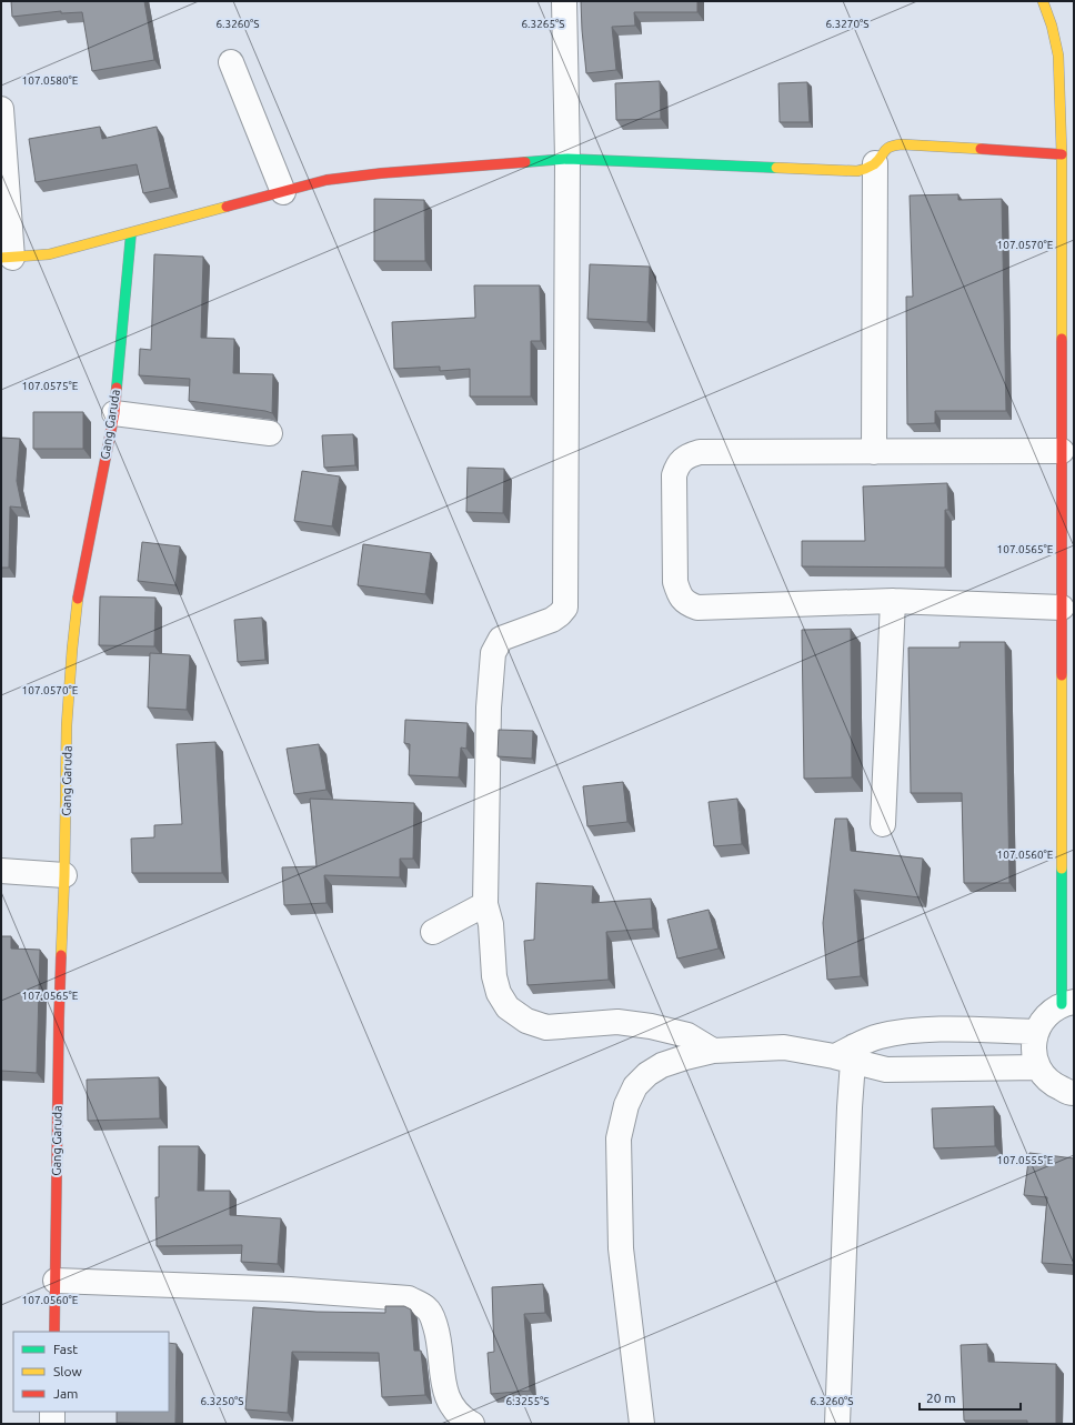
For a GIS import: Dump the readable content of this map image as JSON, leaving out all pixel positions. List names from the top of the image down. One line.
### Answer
{"streets":{"street":["Gang Garuda"]},"legend":["Fast","Slow","Jam"],"scale_bar":"20 m","coordinates":["6.3260°S","6.3265°S","6.3270°S","107.0580°E","107.0570°E","107.0575°E","107.0565°E","107.0560°E","107.0555°E","6.3250°S","6.3255°S"]}
